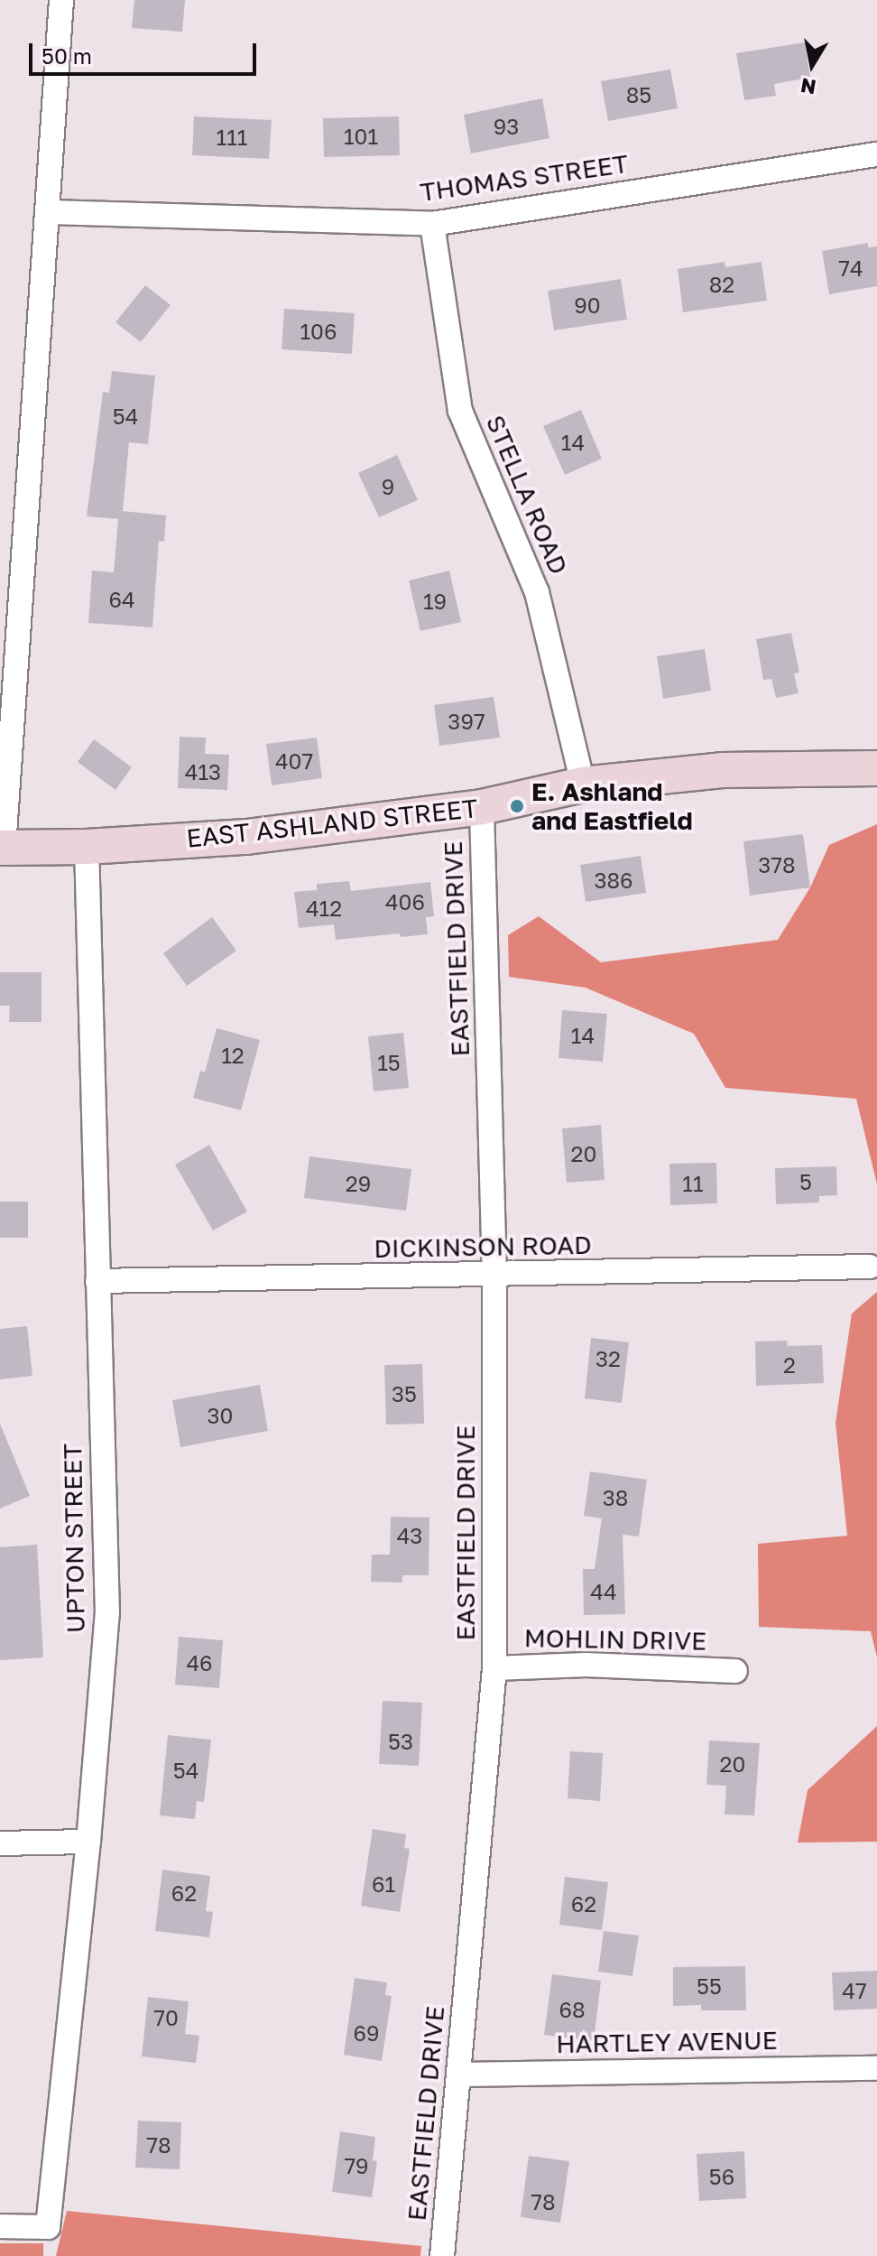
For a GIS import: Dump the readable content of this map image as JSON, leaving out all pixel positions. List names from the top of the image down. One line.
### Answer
{"streets":{"main road":["EAST ASHLAND STREET"],"street":["THOMAS STREET","STELLA ROAD","EASTFIELD DRIVE","DICKINSON ROAD","UPTON STREET","MOHLIN DRIVE","HARTLEY AVENUE"]},"crossings":[["THOMAS STREET","STELLA ROAD"],["STELLA ROAD","EAST ASHLAND STREET"],["EAST ASHLAND STREET","EASTFIELD DRIVE"],["EAST ASHLAND STREET","UPTON STREET"],["EASTFIELD DRIVE","DICKINSON ROAD"],["EASTFIELD DRIVE","MOHLIN DRIVE"],["EASTFIELD DRIVE","HARTLEY AVENUE"],["DICKINSON ROAD","UPTON STREET"]],"places":["E. Ashland and Eastfield"],"house_numbers":["85","93","101","111","74","82","90","106","54","14","9","64","19","397","407","413","378","386","406","412","14","12","15","20","5","29","11","32","2","35","30","38","43","44","46","53","20","54","61","62","62","55","47","68","70","69","78","79","56","78"],"scale_bar":"50 m","north":"bottom"}
